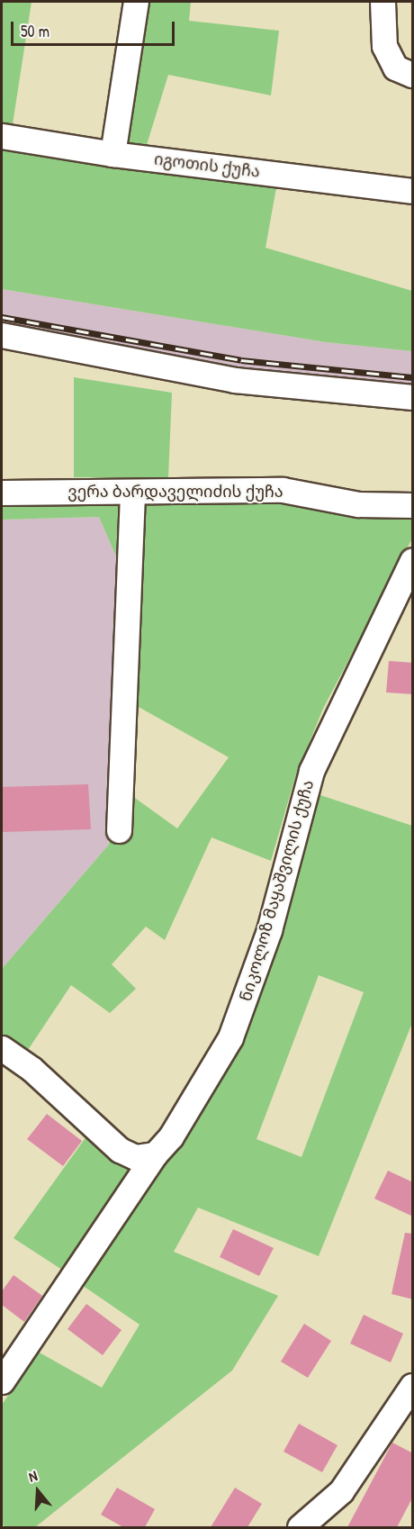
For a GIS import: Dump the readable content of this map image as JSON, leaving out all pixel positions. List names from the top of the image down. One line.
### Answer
{"streets":{"street":["იგოთის ქუჩა","ვერა ბარდაველიძის ქუჩა","ნიკოლოზ მაყაშვილის ქუჩა"]},"scale_bar":"50 m","north":"top"}
